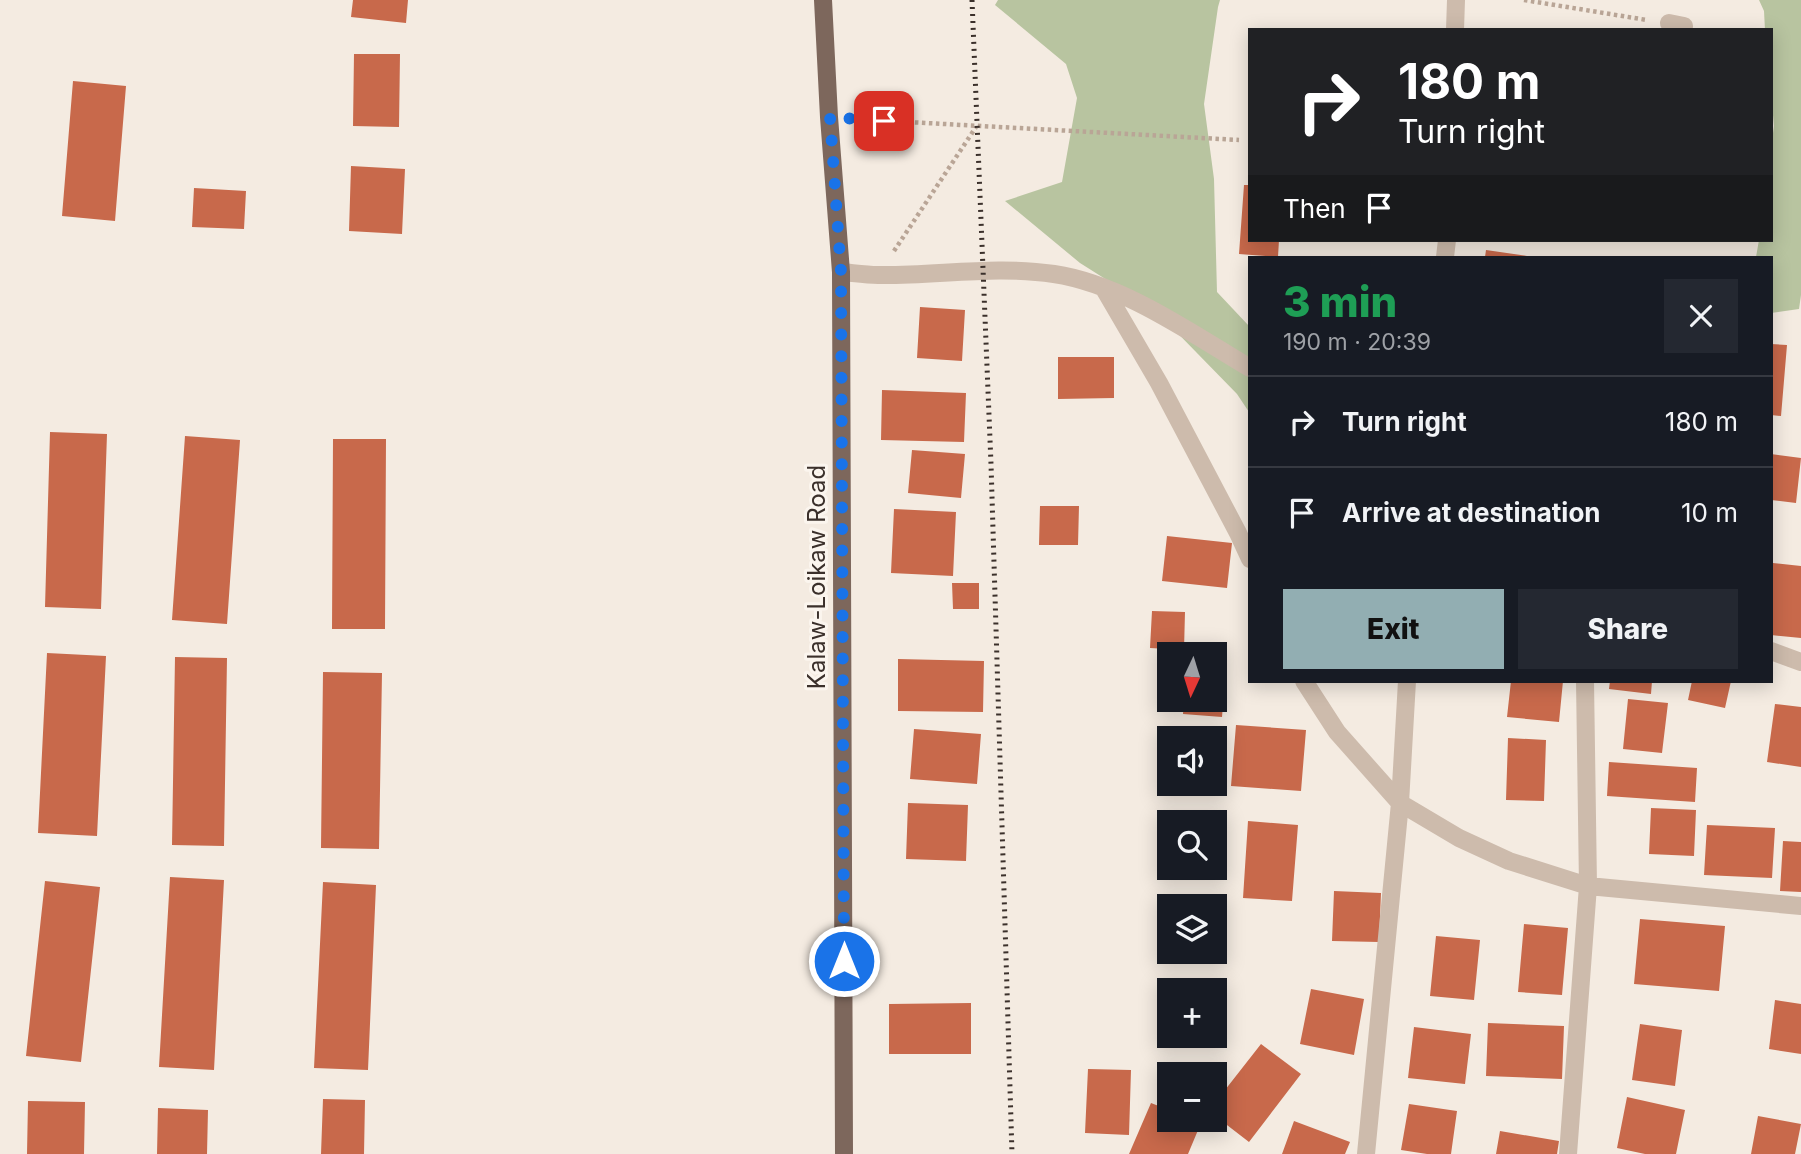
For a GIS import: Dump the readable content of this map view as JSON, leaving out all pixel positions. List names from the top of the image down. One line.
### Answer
{"streets":{"main road":["Kalaw-Loikaw Road"]},"north":"bottom","page":{"turn":["180 m","Turn right"],"then":"Then","heading":["3 min","190 m · 20:39"],"list":[{"name":"Turn right","value":"180 m"},{"name":"Arrive at destination","value":"10 m"}],"buttons":["Exit","Share"],"map_buttons":["+","−"]}}
